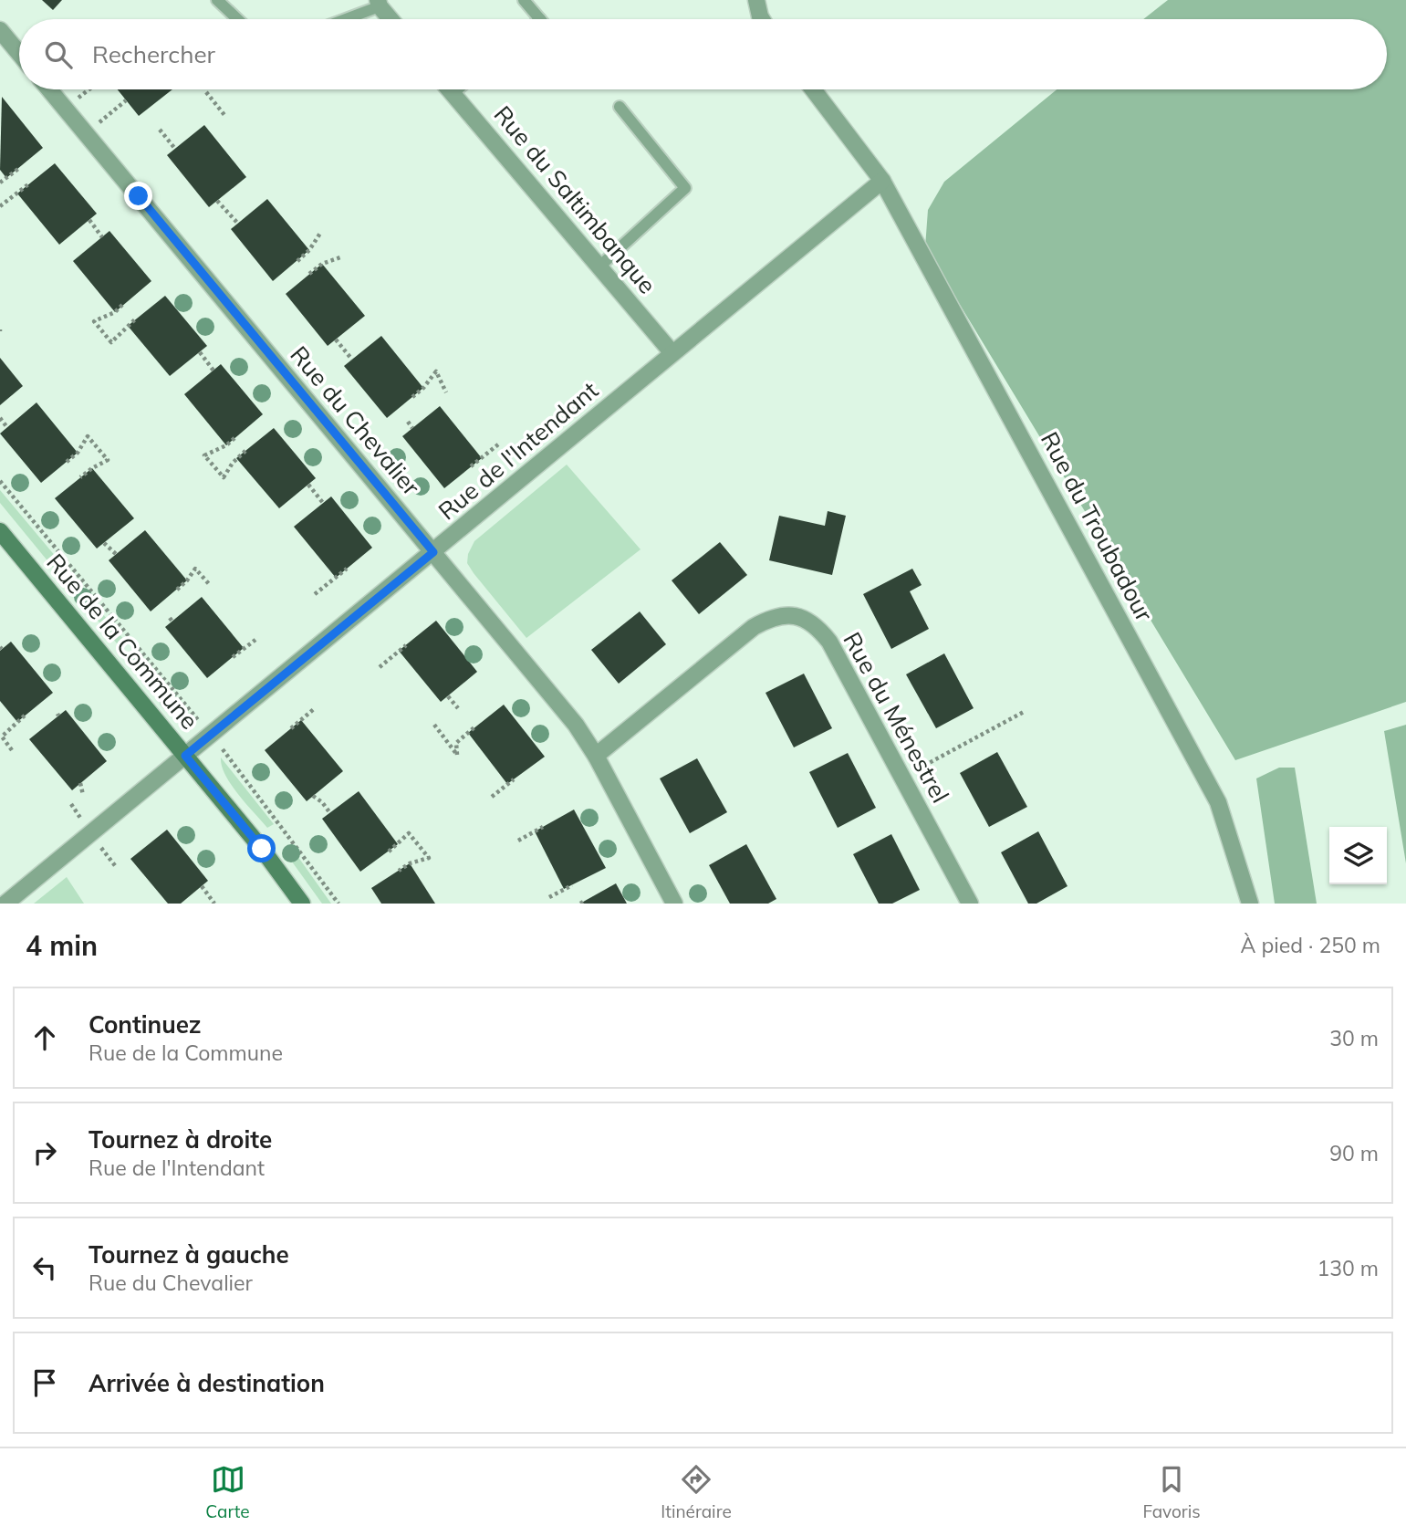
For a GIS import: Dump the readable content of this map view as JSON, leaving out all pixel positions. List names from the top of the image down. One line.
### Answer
{"streets":{"street":["Rue du Saltimbanque","Rue du Chevalier","Rue de l'Intendant","Rue du Troubadour","Rue de la Commune","Rue du Ménestrel"]},"crossings":[["Rue du Saltimbanque","Rue de l'Intendant"],["Rue du Chevalier","Rue de l'Intendant"],["Rue du Chevalier","Rue du Ménestrel"],["Rue de l'Intendant","Rue du Troubadour"],["Rue de l'Intendant","Rue de la Commune"]],"page":{"search":"Rechercher","heading":["4 min","À pied · 250 m"],"list":[["Continuez","Rue de la Commune","30 m"],["Tournez à droite","Rue de l'Intendant","90 m"],["Tournez à gauche","Rue du Chevalier","130 m"],"Arrivée à destination"],"nav":["Carte","Itinéraire","Favoris"]}}
